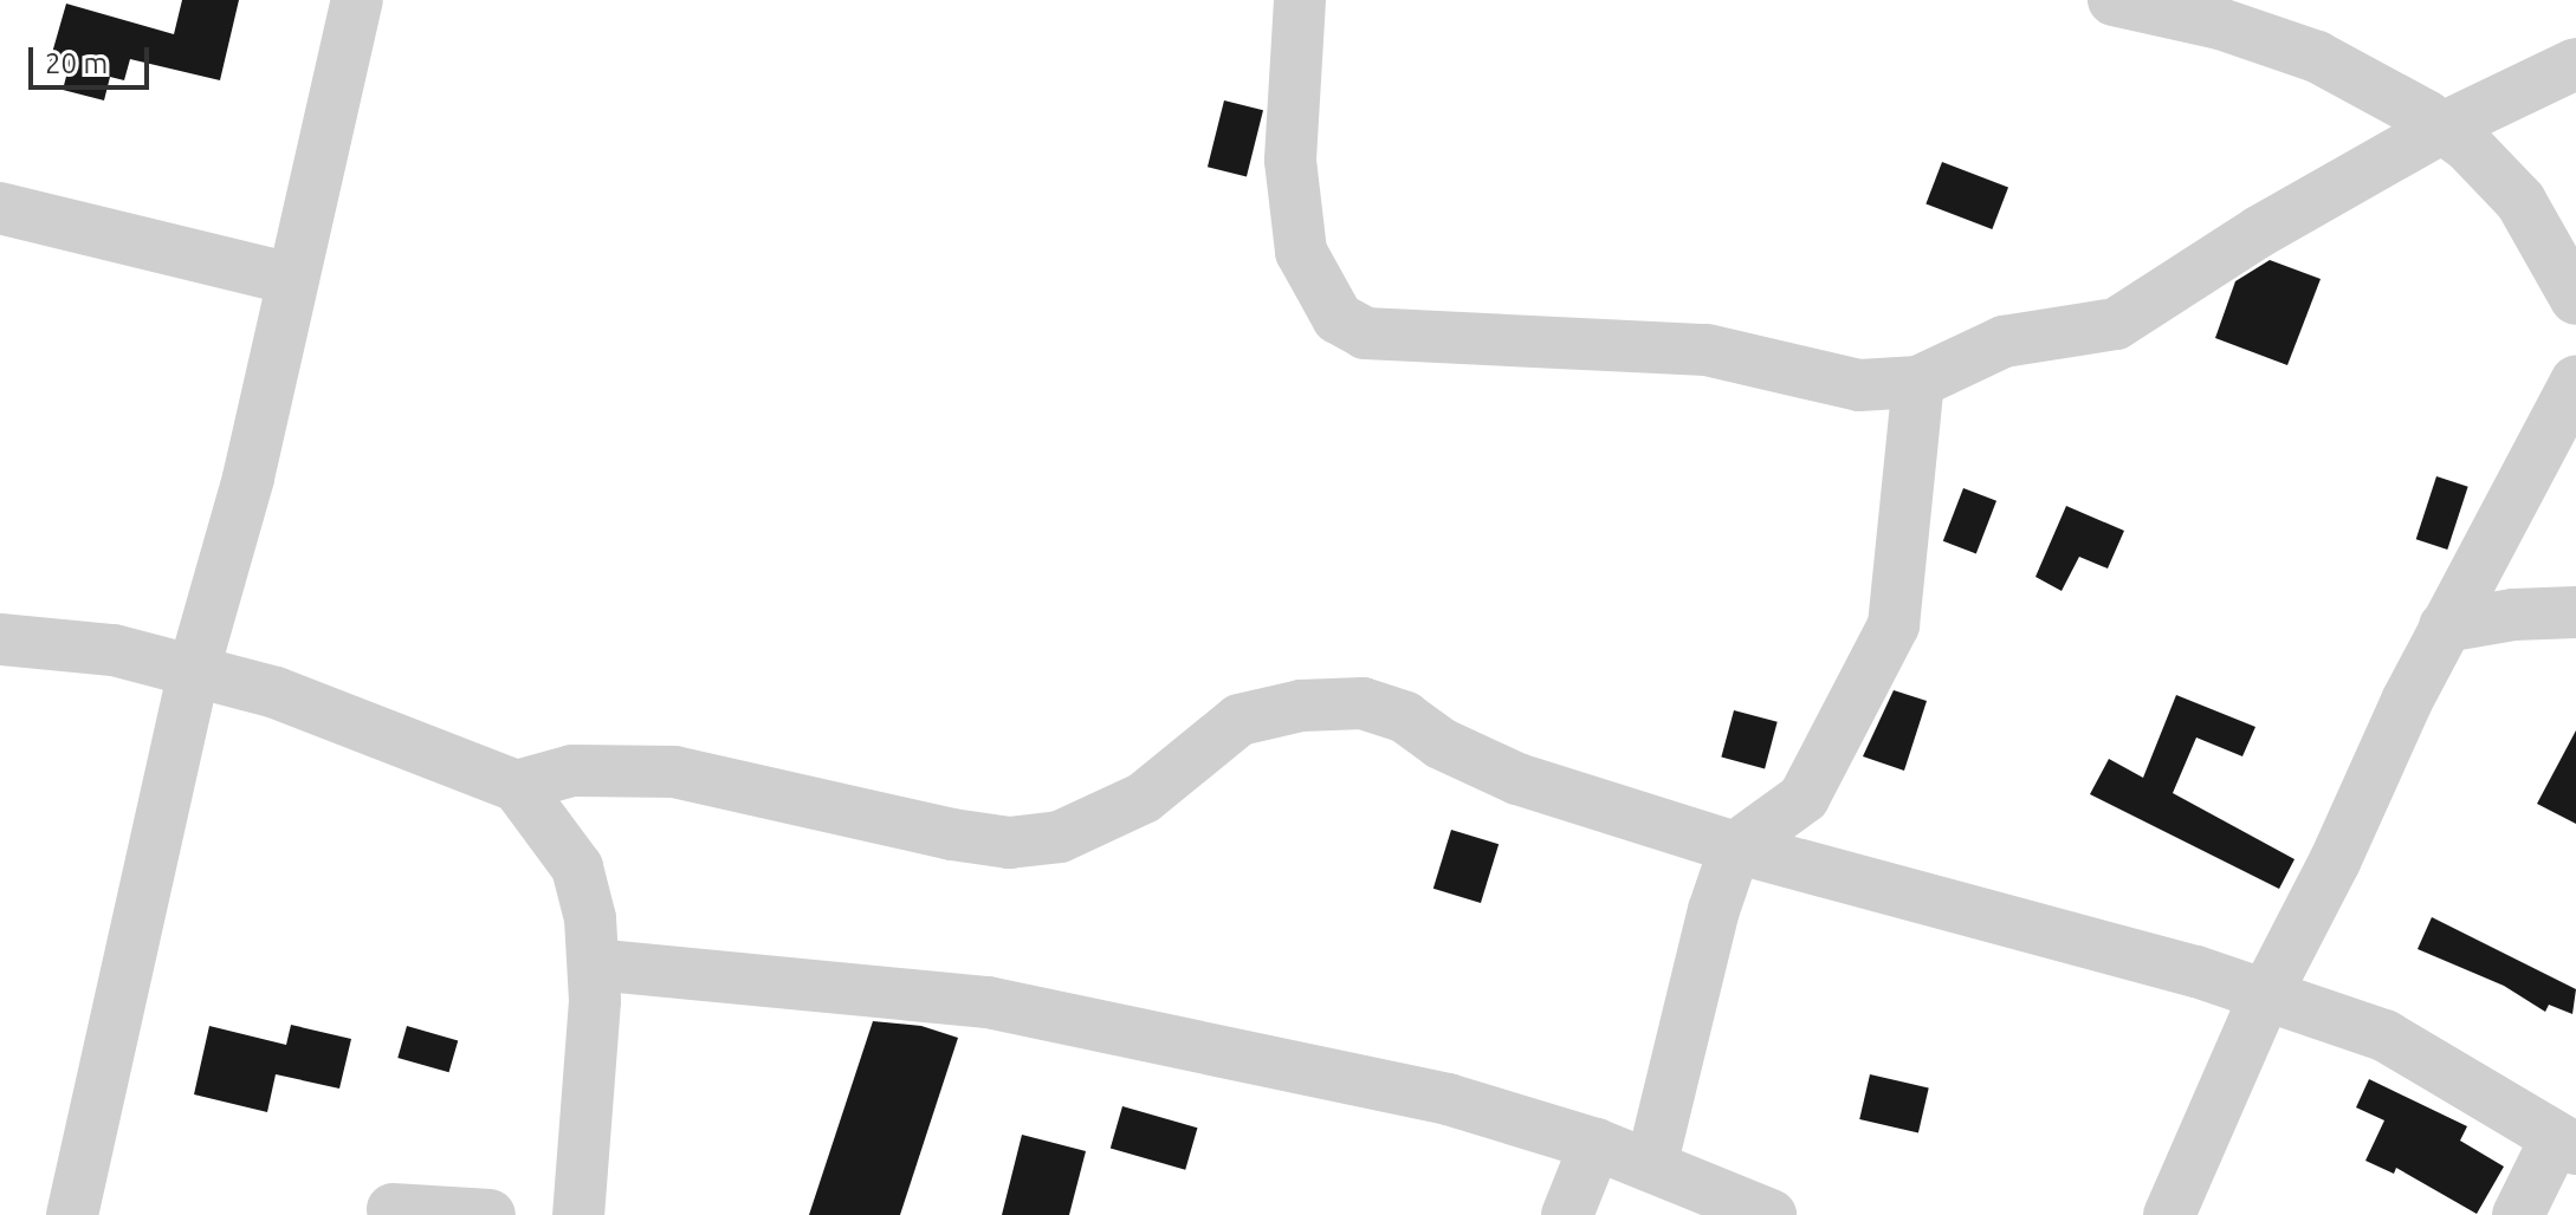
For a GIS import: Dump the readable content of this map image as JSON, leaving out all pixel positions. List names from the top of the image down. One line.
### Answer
{"scale_bar":"20 m"}
